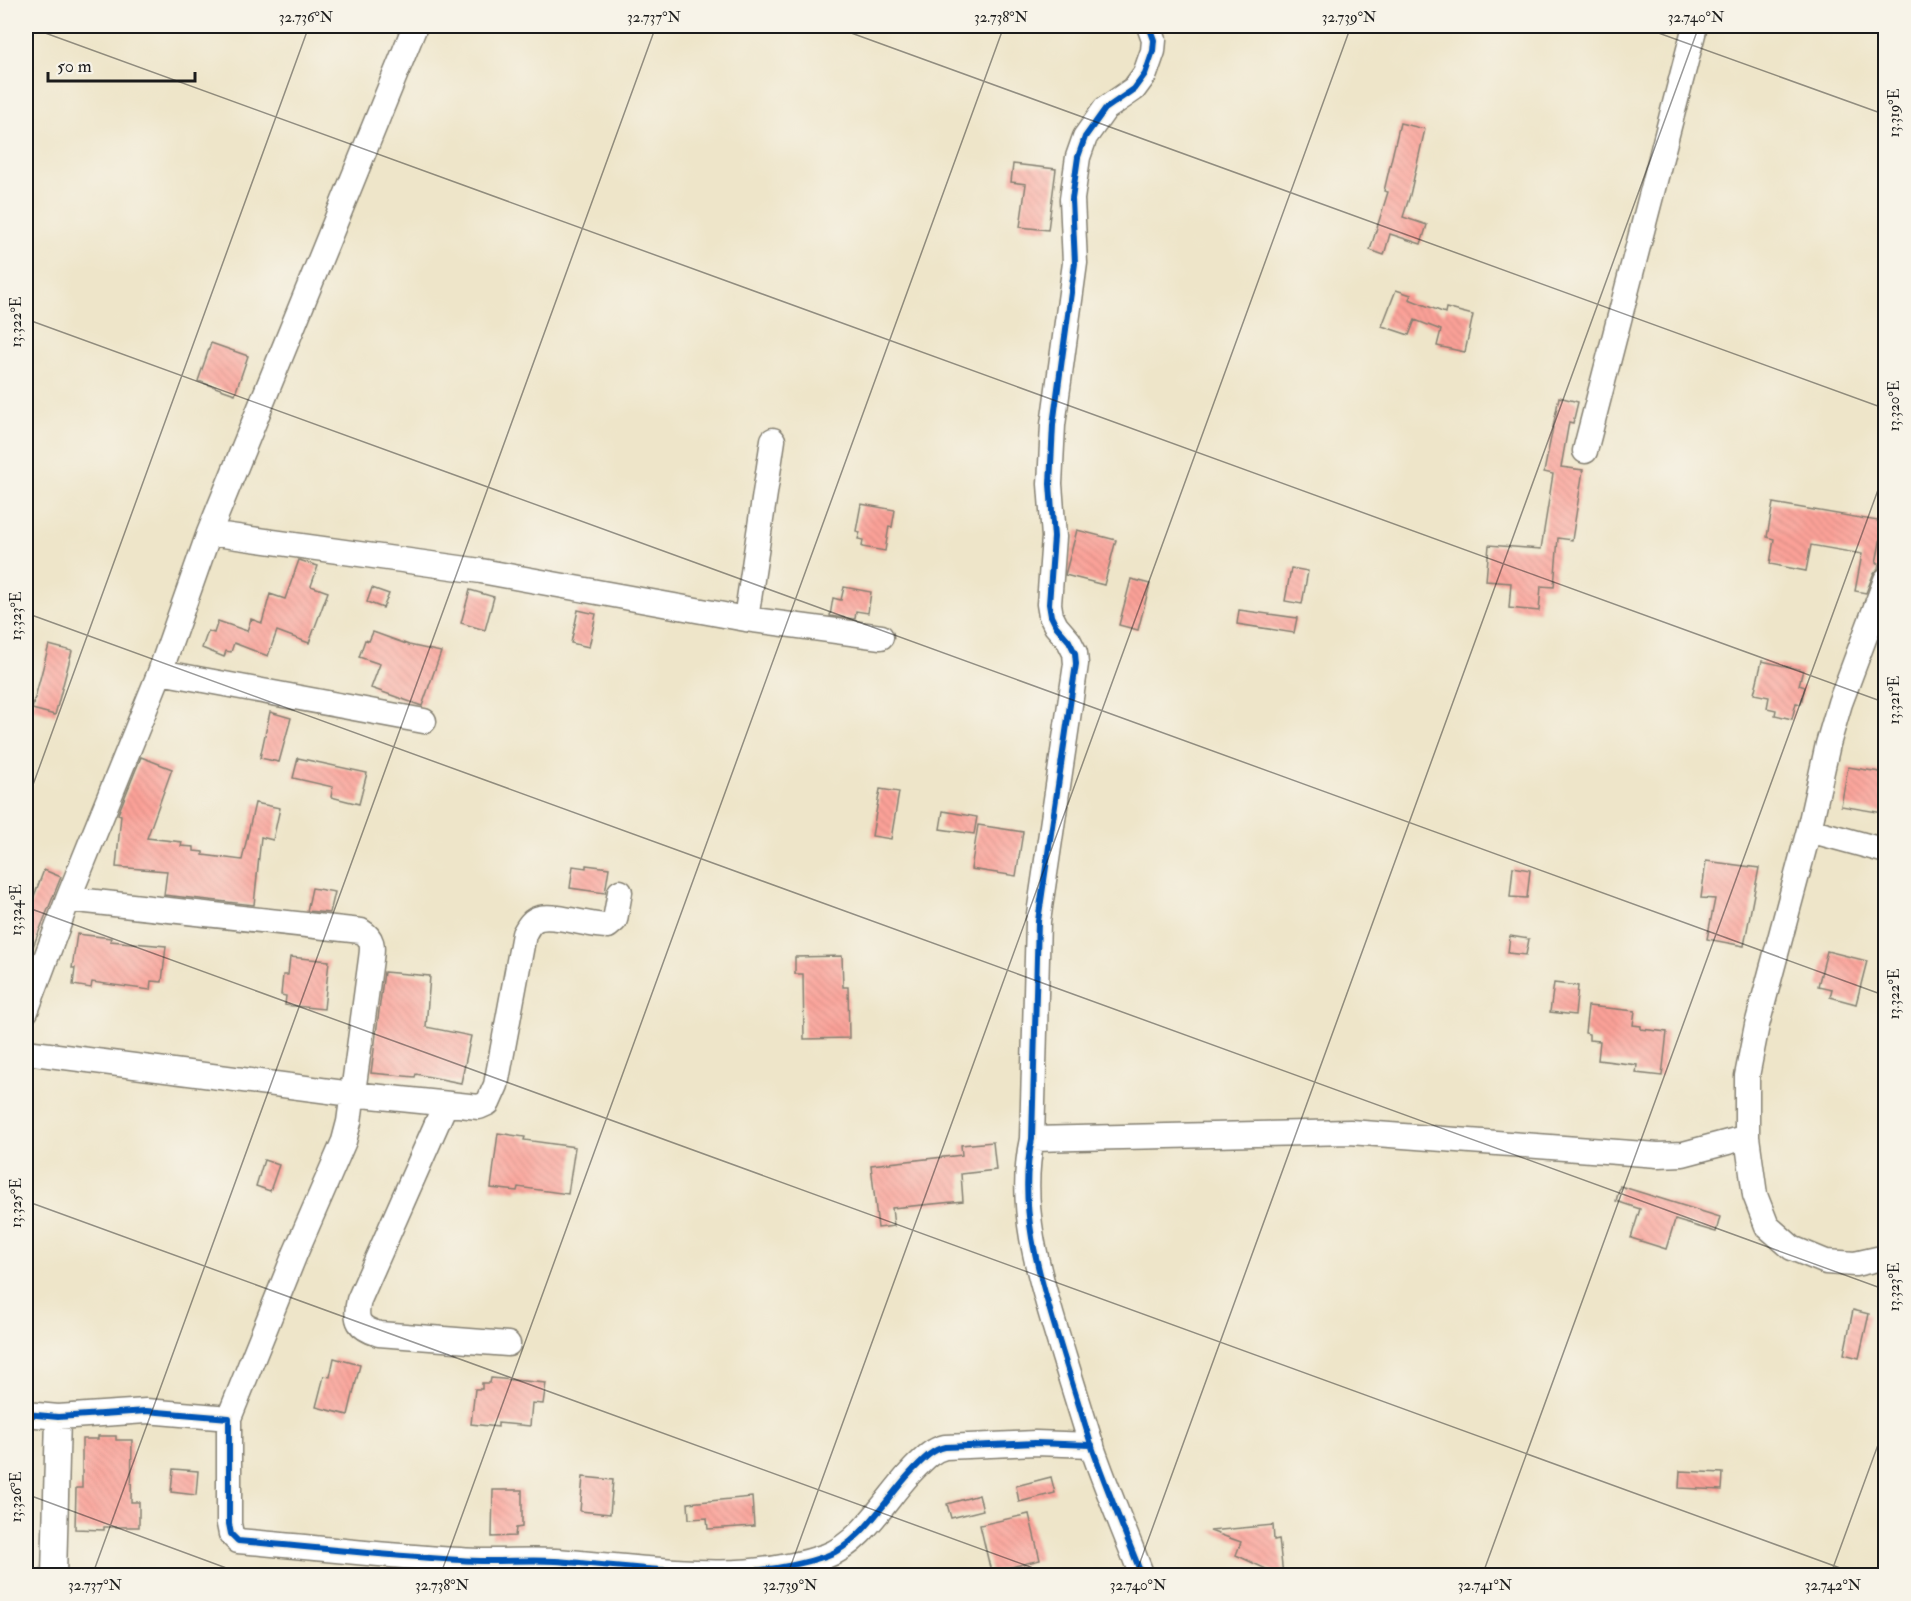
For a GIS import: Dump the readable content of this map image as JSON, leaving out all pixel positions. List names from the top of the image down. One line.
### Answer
{"scale_bar":"50 m","coordinates":["32.736°N","32.737°N","32.738°N","32.739°N","32.740°N","13.319°E","13.322°E","13.320°E","13.323°E","13.321°E","13.324°E","13.325°E","13.326°E","32.741°N","32.742°N"]}
